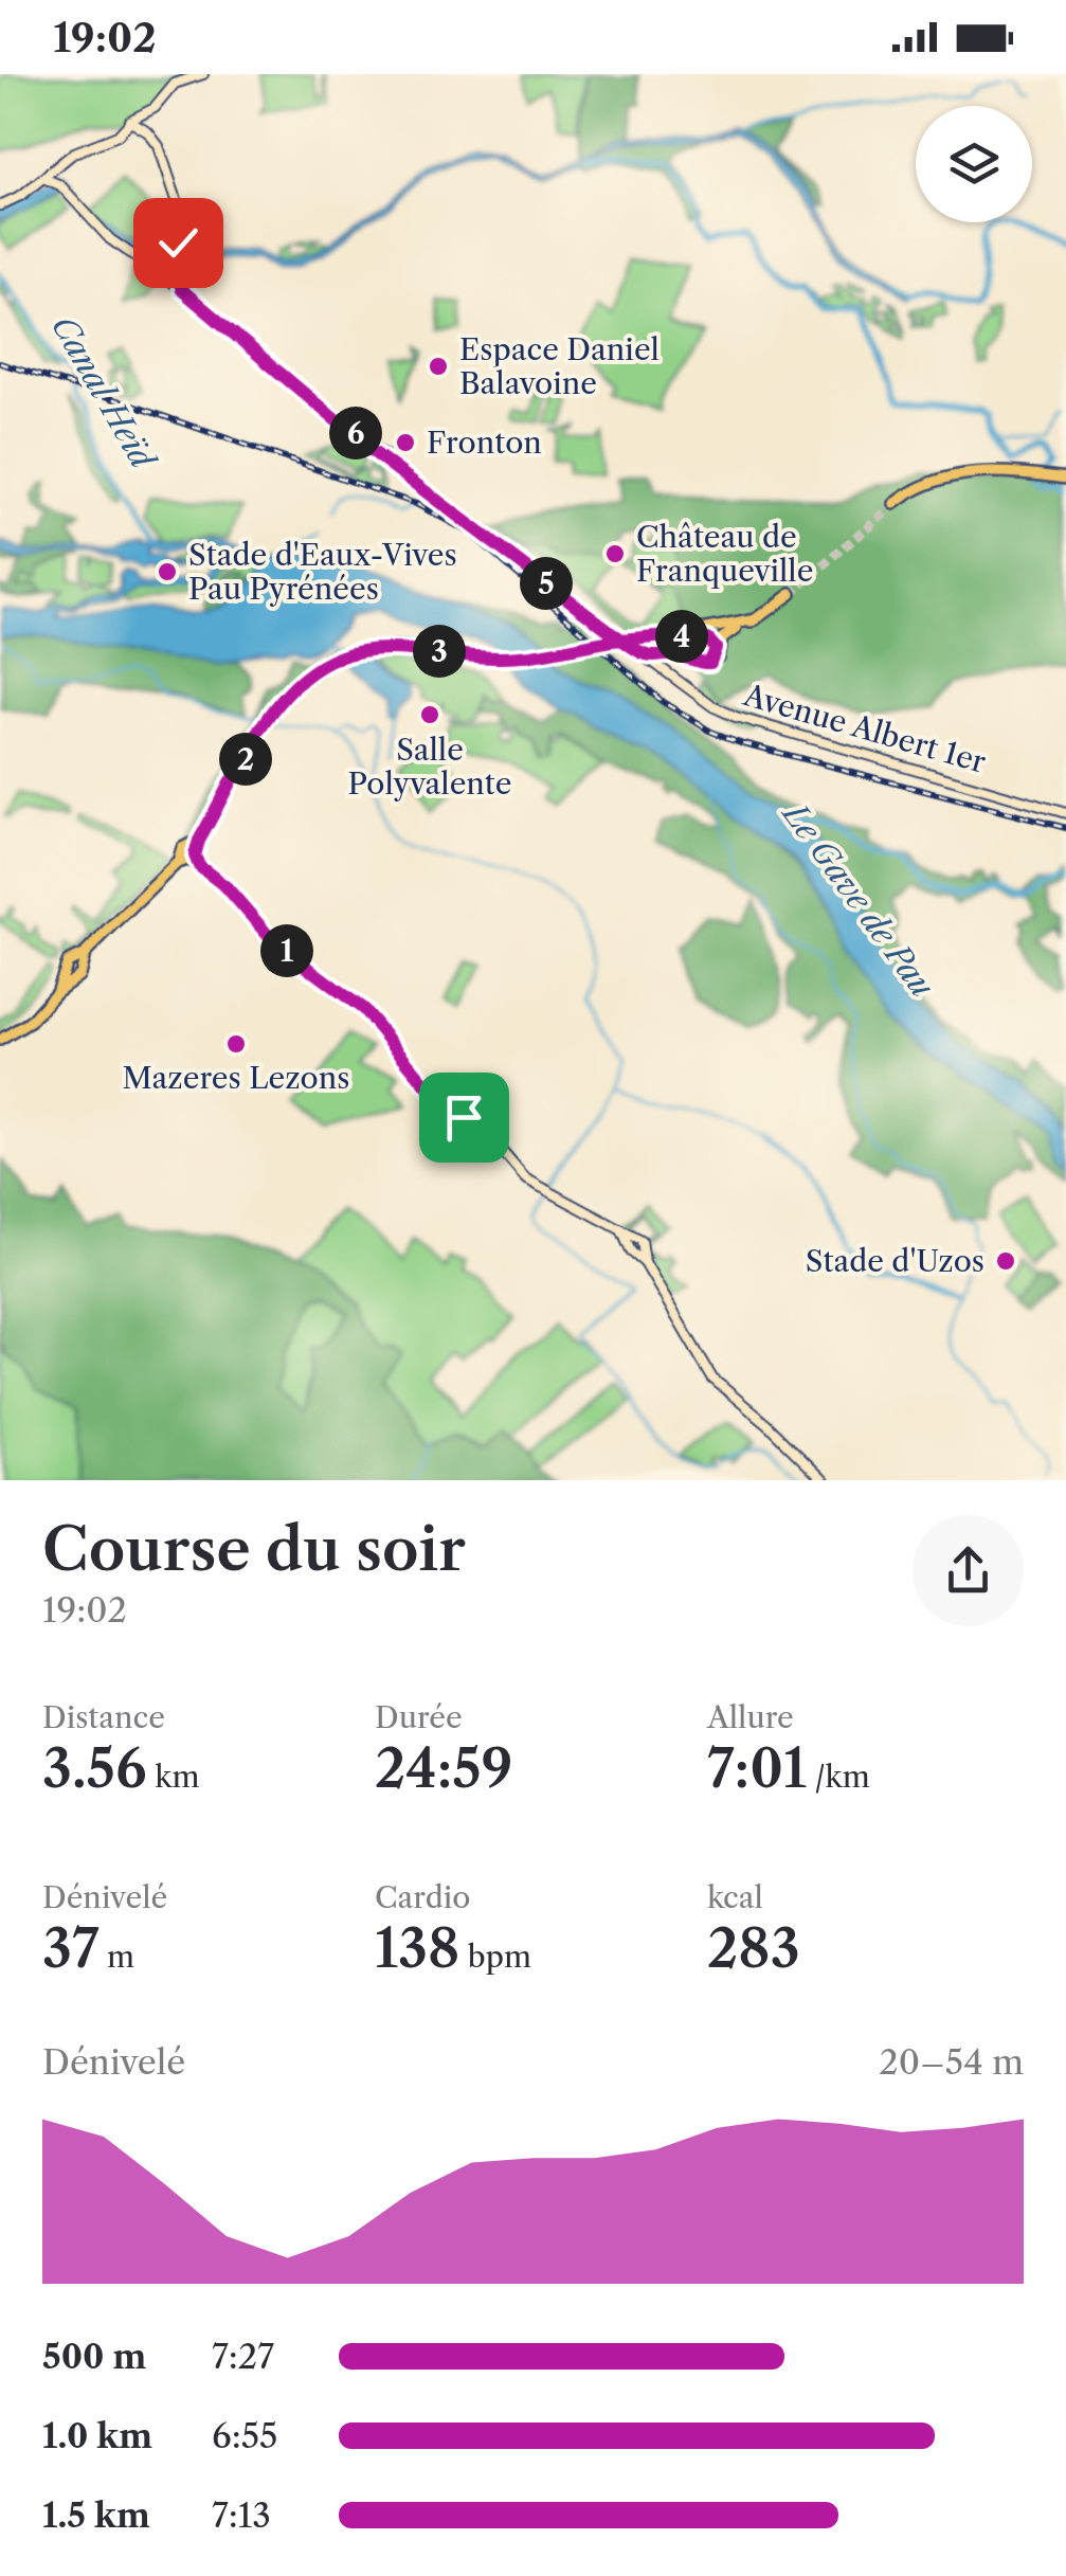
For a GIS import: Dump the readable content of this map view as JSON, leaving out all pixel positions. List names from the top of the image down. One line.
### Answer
{"streets":{"main road":["Avenue Albert 1er"]},"water":["Canal Heïd","Le Gave de Pau"],"places":["Espace Daniel Balavoine","Fronton","Château de Franqueville","Stade d'Eaux-Vives Pau Pyrénées","Salle Polyvalente","Mazeres Lezons","Stade d'Uzos"],"page":{"status":"19:02","pins":["6","5","4","3","2","1"],"heading":["Course du soir","19:02"],"stats":[["Distance","3.56 km"],["Durée","24:59"],["Allure","7:01 /km"],["Dénivelé","37 m"],["Cardio","138 bpm"],["kcal","283"]],"chart":["Dénivelé","20–54 m"],"list":[{"name":"500 m","note":"7:27"},{"name":"1.0 km","note":"6:55"},{"name":"1.5 km","note":"7:13"}]}}
